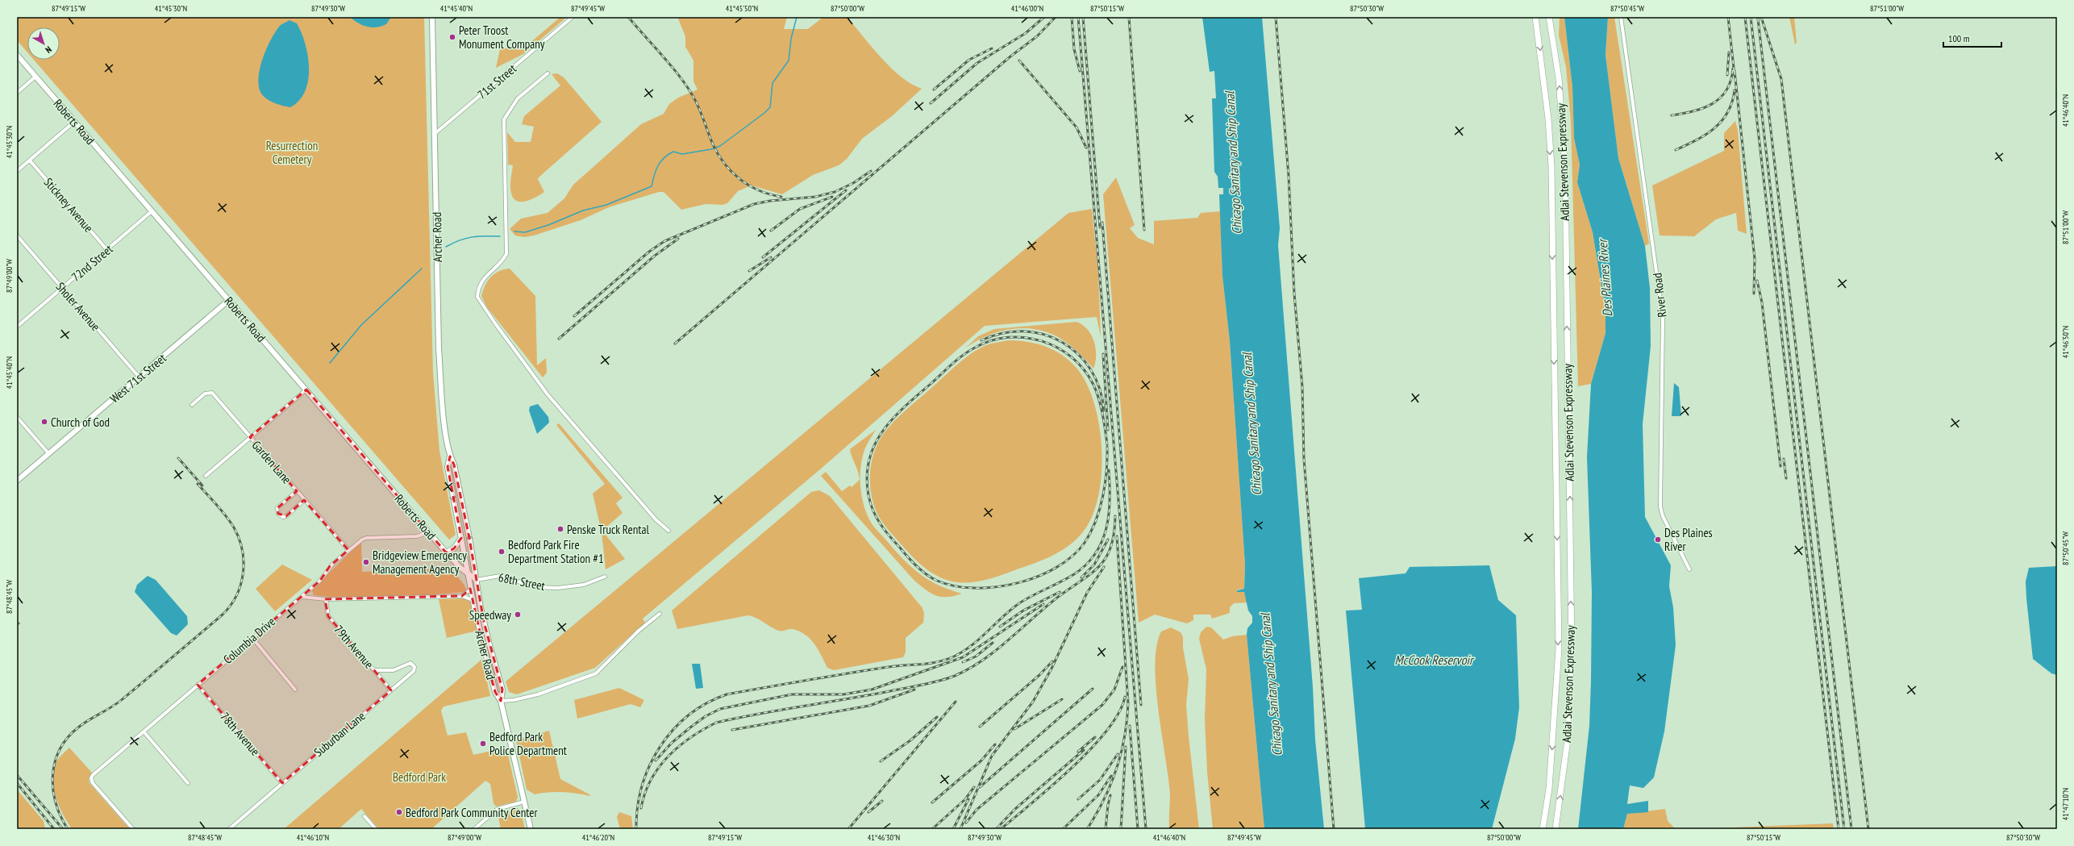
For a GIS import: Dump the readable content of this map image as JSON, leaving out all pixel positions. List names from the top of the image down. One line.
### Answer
{"streets":{"highway":["Adlai Stevenson Expressway"],"main road":["Roberts Road","Archer Road","West 71st Street"],"street":["71st Street","Stickney Avenue","72nd Street","River Road","Sholer Avenue","Garden Lane","68th Street","Columbia Drive","79th Avenue","78th Avenue","Suburban Lane"]},"crossings":[["71st Street","Archer Road"],["Roberts Road","Archer Road"],["Roberts Road","72nd Street"],["Roberts Road","West 71st Street"],["Roberts Road","68th Street"],["Stickney Avenue","72nd Street"],["Archer Road","68th Street"],["72nd Street","Sholer Avenue"],["Sholer Avenue","West 71st Street"],["Columbia Drive","78th Avenue"],["79th Avenue","Suburban Lane"],["78th Avenue","Suburban Lane"]],"water":["Chicago Sanitary and Ship Canal","Des Plaines River","McCook Reservoir"],"parks":["Resurrection Cemetery","Bedford Park"],"places":["Peter Troost Monument Company","Church of God","Penske Truck Rental","Des Plaines River","Bedford Park Fire Department Station #1","Bridgeview Emergency Management Agency","Speedway","Bedford Park Police Department","Bedford Park Community Center"],"scale_bar":"100 m","north":"bottom right","coordinates":["87°49'15\"W","41°45'30\"N","87°49'30\"W","41°45'40\"N","87°49'45\"W","41°45'50\"N","87°50'00\"W","41°46'00\"N","87°50'15\"W","87°50'30\"W","87°50'45\"W","87°51'00\"W","41°46'40\"N","87°49'00\"W","41°46'50\"N","87°48'45\"W","41°47'10\"N","41°46'10\"N","41°46'20\"N","41°46'30\"N"]}
